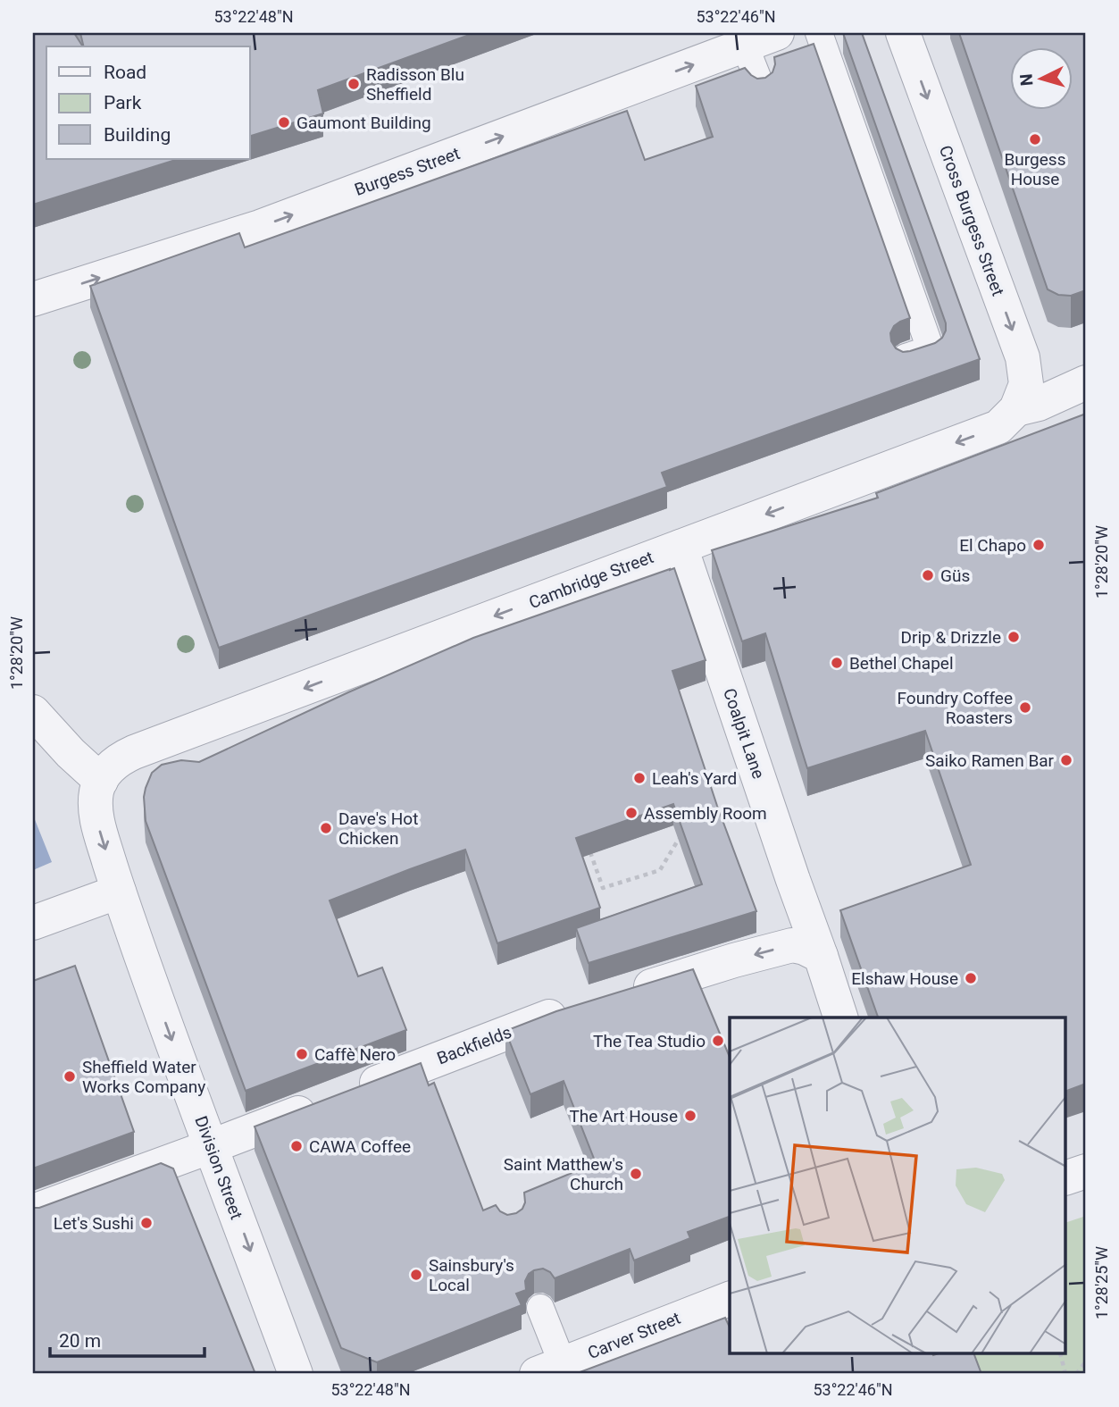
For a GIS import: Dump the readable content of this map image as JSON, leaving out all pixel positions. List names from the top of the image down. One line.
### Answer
{"streets":{"street":["Burgess Street","Cross Burgess Street","Cambridge Street","Coalpit Lane","Backfields","Division Street","Carver Street"]},"crossings":[["Cross Burgess Street","Cambridge Street"],["Cambridge Street","Coalpit Lane"],["Cambridge Street","Division Street"],["Backfields","Division Street"]],"one_way":["Burgess Street","Cross Burgess Street","Cambridge Street","Division Street"],"places":["Radisson Blu Sheffield","Gaumont Building","Burgess House","El Chapo","Güs","Drip & Drizzle","Bethel Chapel","Foundry Coffee Roasters","Saiko Ramen Bar","Leah's Yard","Assembly Room","Dave's Hot Chicken","Elshaw House","The Tea Studio","Caffè Nero","Sheffield Water Works Company","The Art House","CAWA Coffee","Saint Matthew's Church","Let's Sushi","Sainsbury's Local"],"legend":["Road","Park","Building"],"scale_bar":"20 m","north":"left","coordinates":["53°22'48\"N","53°22'46\"N","1°28'20\"W","1°28'25\"W"]}
